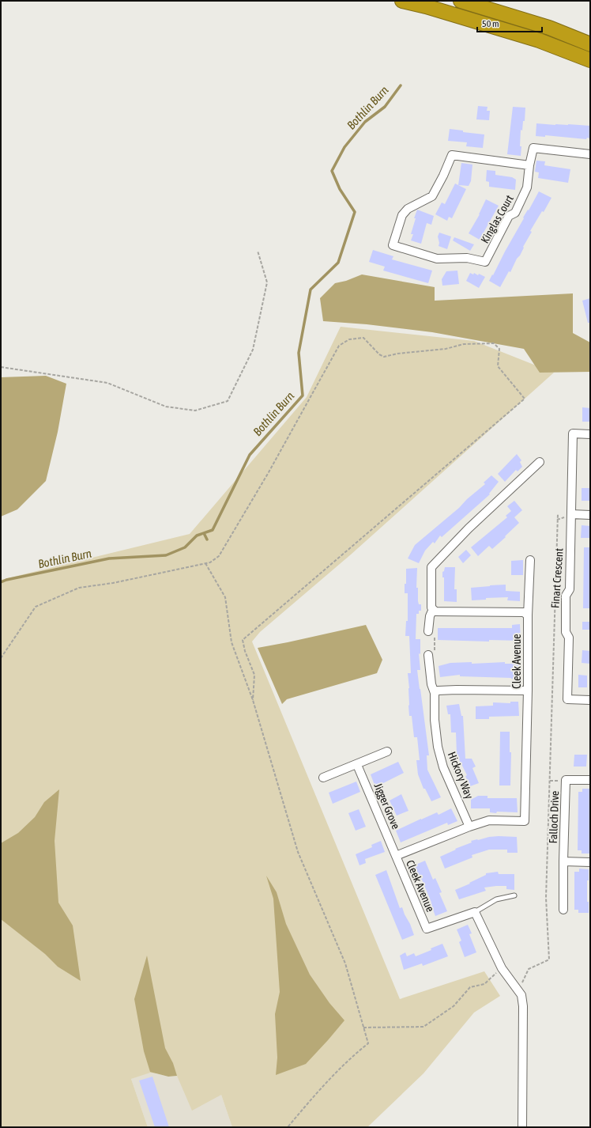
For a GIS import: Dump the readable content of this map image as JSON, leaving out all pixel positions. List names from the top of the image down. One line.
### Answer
{"streets":{"street":["Kinglas Court","Finart Crescent","Cleek Avenue","Hickory Way","Jigger Grove","Falloch Drive"]},"crossings":[["Cleek Avenue","Hickory Way"],["Cleek Avenue","Jigger Grove"]],"water":["Bothlin Burn"],"scale_bar":"50 m"}
